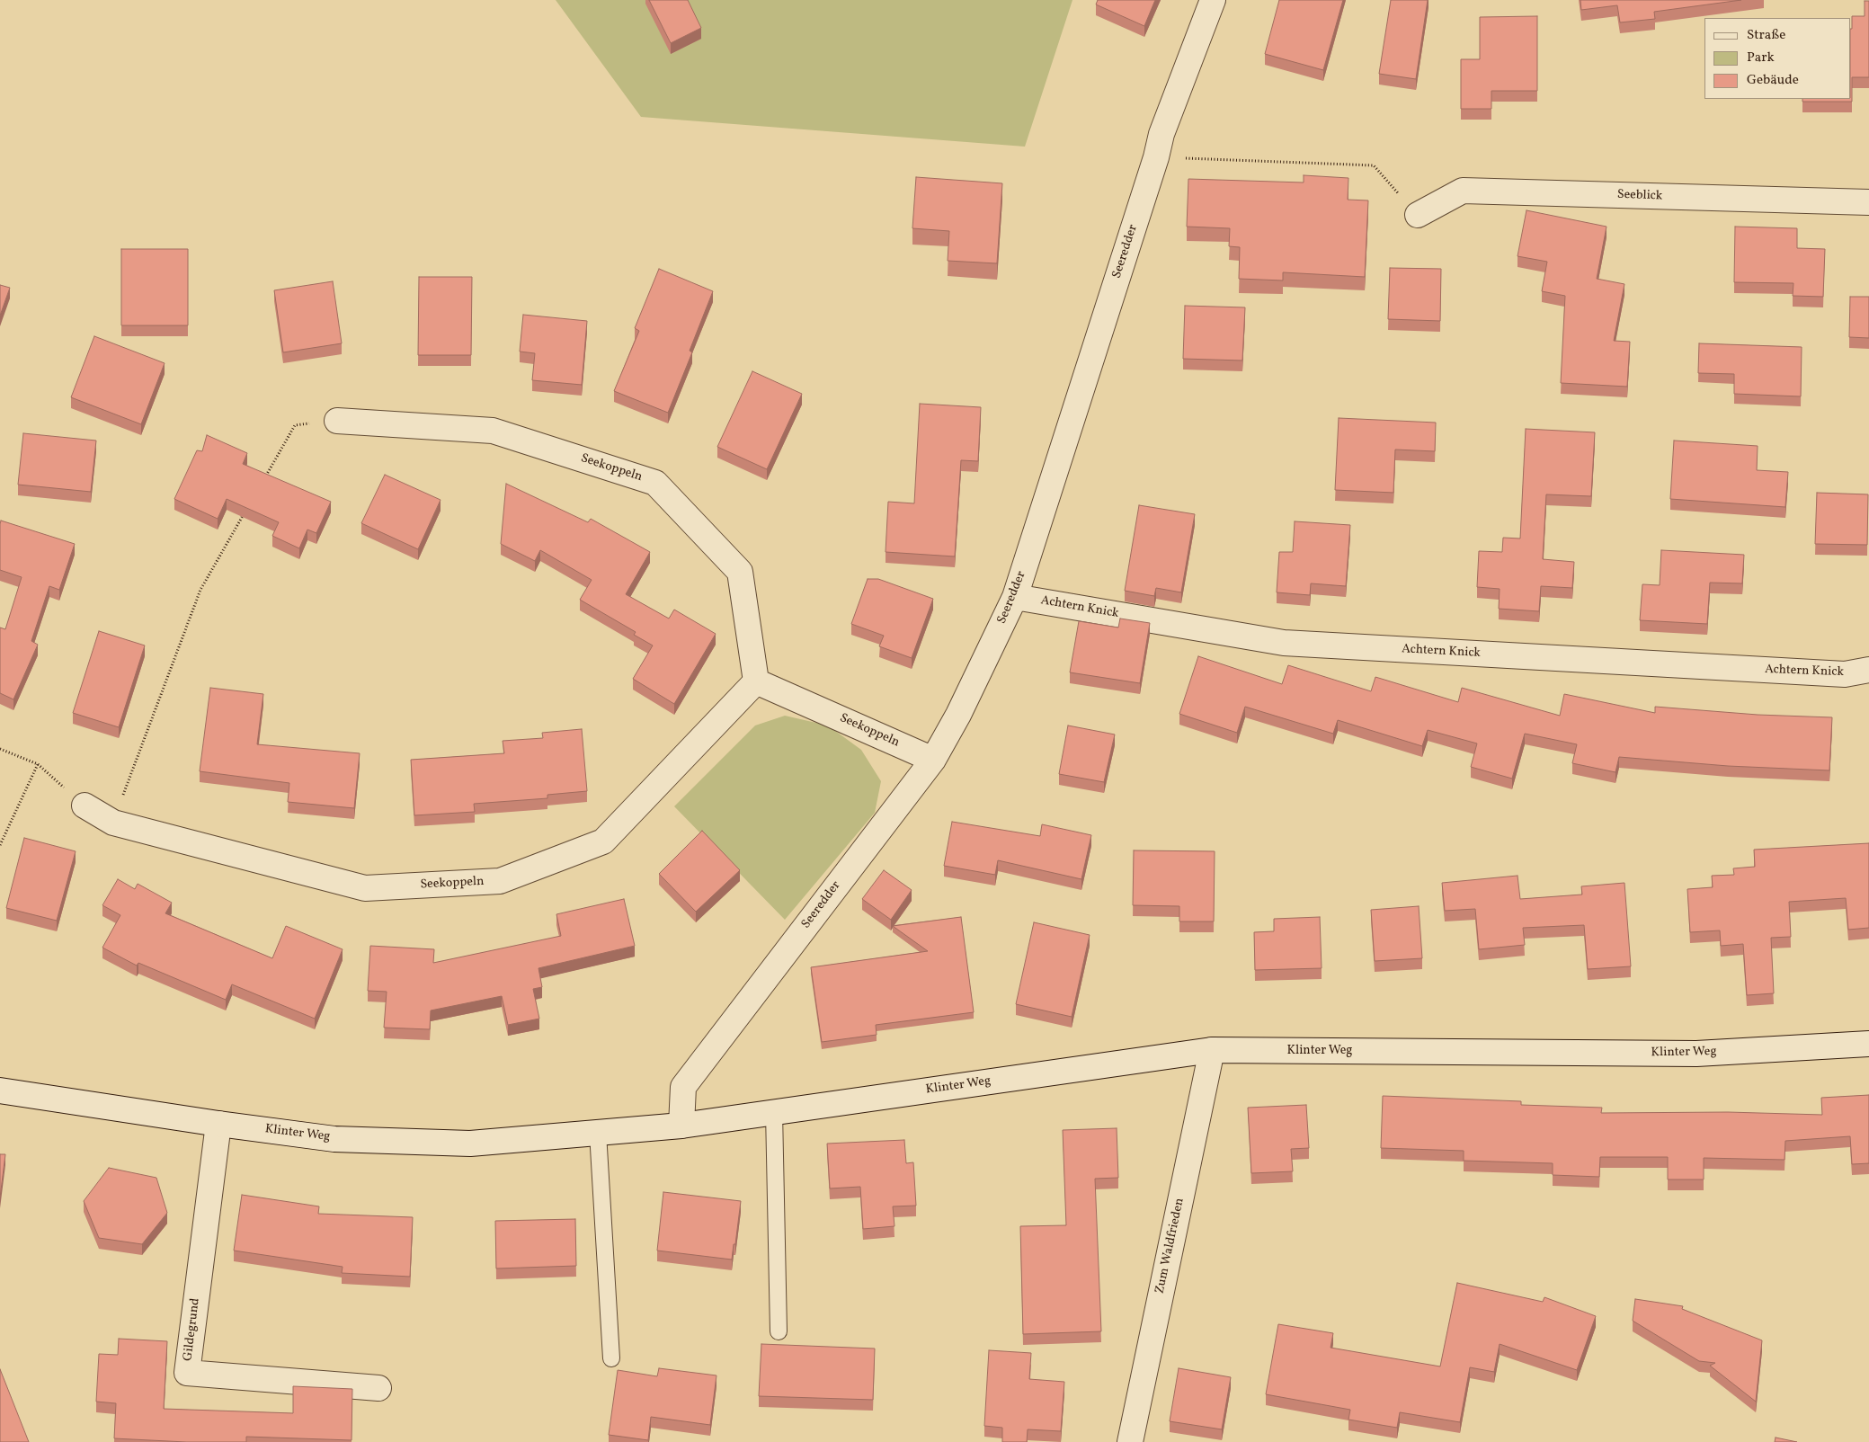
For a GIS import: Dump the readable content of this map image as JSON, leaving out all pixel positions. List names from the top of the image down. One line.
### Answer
{"streets":{"street":["Seeblick","Seeredder","Seekoppeln","Achtern Knick","Klinter Weg","Zum Waldfrieden","Gildegrund"]},"crossings":[["Seeredder","Seekoppeln"],["Seeredder","Achtern Knick"],["Seeredder","Klinter Weg"],["Klinter Weg","Zum Waldfrieden"],["Klinter Weg","Gildegrund"]],"legend":["Straße","Park","Gebäude"]}
